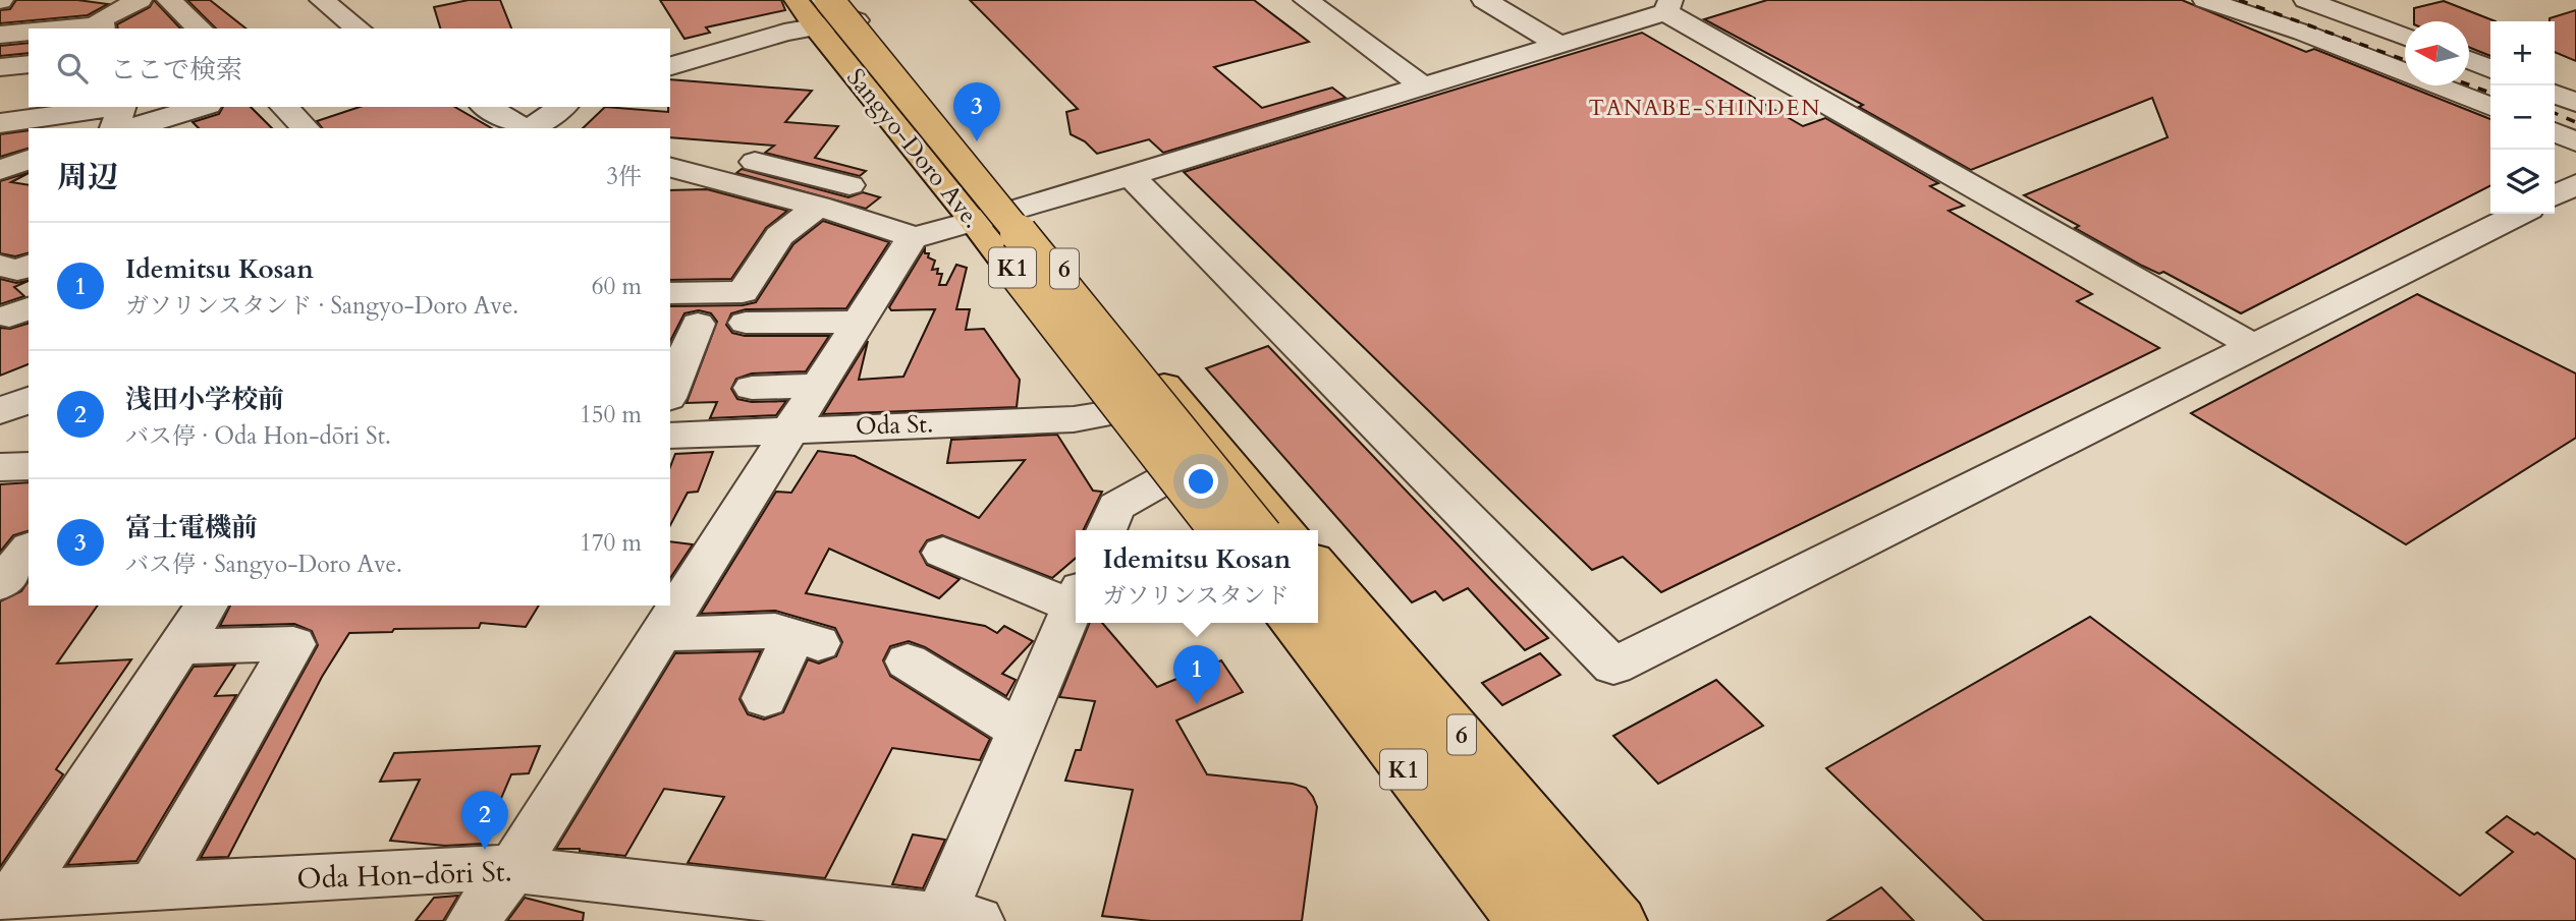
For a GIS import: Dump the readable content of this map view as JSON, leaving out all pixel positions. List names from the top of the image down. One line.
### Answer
{"streets":{"main road":["Sangyo-Doro Ave.","K1","6"],"street":["Oda St.","Oda Hon-dōri St."]},"crossings":[["Sangyo-Doro Ave.","K1"],["Sangyo-Doro Ave.","Oda St."],["K1","6"]],"districts":["TANABE-SHINDEN"],"north":"left","page":{"map_buttons":["+","−"],"search":"ここで検索","pins":["3","1","2"],"heading":["周辺","3件"],"list":[{"mark":"1","name":"Idemitsu Kosan","note":"ガソリンスタンド · Sangyo-Doro Ave.","value":"60 m"},{"mark":"2","name":"浅田小学校前","note":"バス停 · Oda Hon-dōri St.","value":"150 m"},{"mark":"3","name":"富士電機前","note":"バス停 · Sangyo-Doro Ave.","value":"170 m"}],"popup":["Idemitsu Kosan","ガソリンスタンド"]}}
